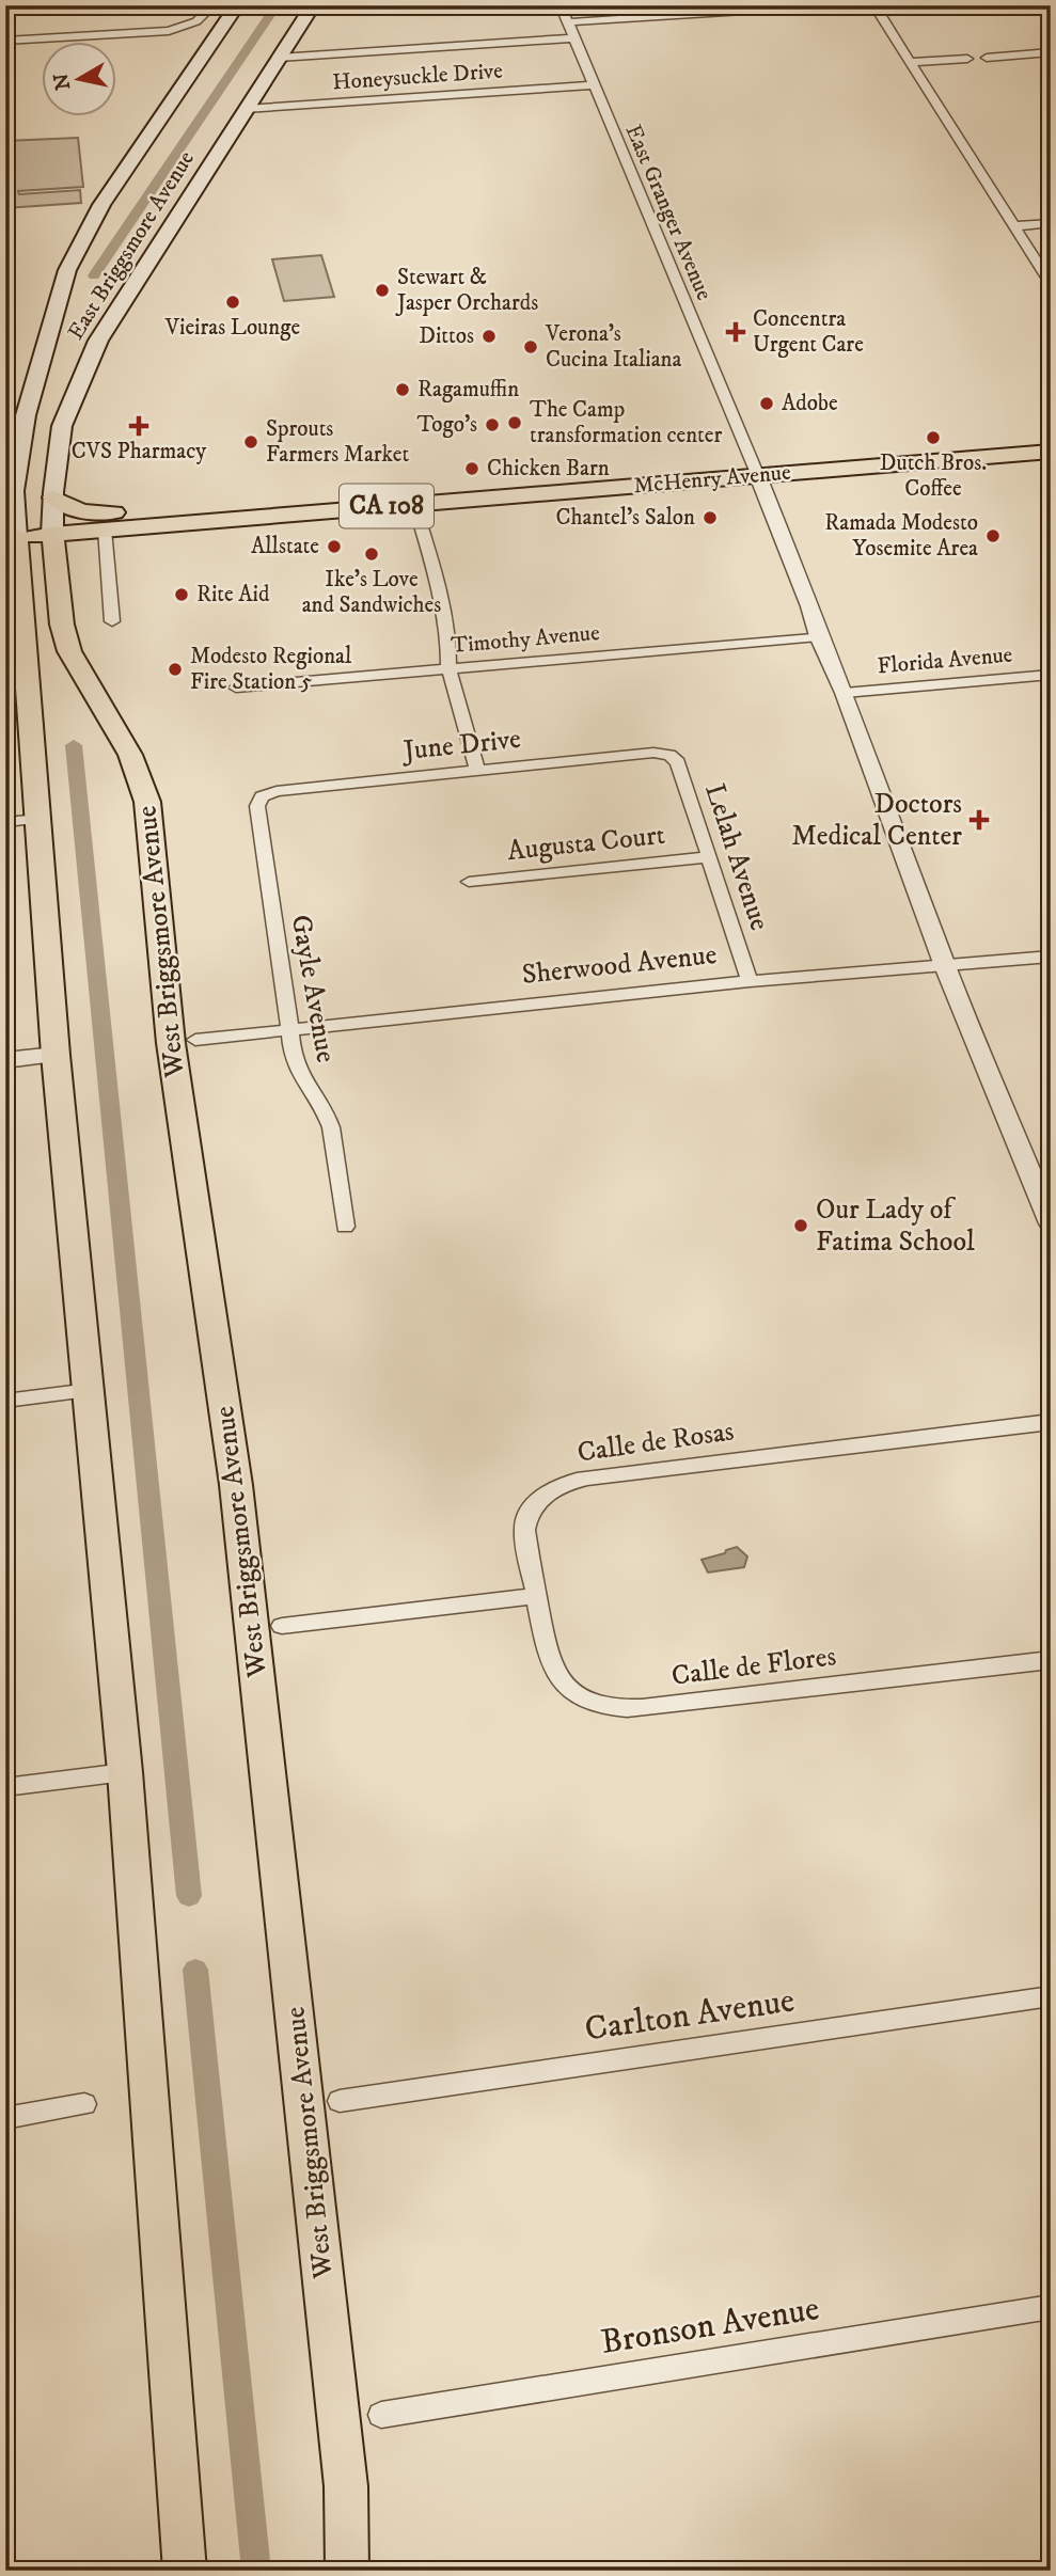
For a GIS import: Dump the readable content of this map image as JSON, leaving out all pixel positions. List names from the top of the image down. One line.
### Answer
{"streets":{"main road":["East Briggsmore Avenue","McHenry Avenue","CA 108","West Briggsmore Avenue"],"street":["Honeysuckle Drive","East Granger Avenue","Timothy Avenue","Florida Avenue","June Drive","Augusta Court","Lelah Avenue","Sherwood Avenue","Gayle Avenue","Calle de Rosas","Calle de Flores","Carlton Avenue","Bronson Avenue"]},"crossings":[["Honeysuckle Drive","East Granger Avenue"],["Honeysuckle Drive","East Briggsmore Avenue"],["East Granger Avenue","McHenry Avenue"],["East Briggsmore Avenue","McHenry Avenue"],["East Briggsmore Avenue","West Briggsmore Avenue"],["McHenry Avenue","West Briggsmore Avenue"],["June Drive","Lelah Avenue"],["June Drive","Gayle Avenue"],["Augusta Court","Lelah Avenue"],["Lelah Avenue","Sherwood Avenue"],["Sherwood Avenue","Gayle Avenue"],["Calle de Rosas","Calle de Flores"]],"places":{"other":["Stewart & Jasper Orchards","Vieiras Lounge","Dittos","Verona's Cucina Italiana","Ragamuffin","Adobe","The Camp transformation center","Togo's","Dutch Bros. Coffee","Sprouts Farmers Market","Chicken Barn","Chantel's Salon","Ramada Modesto Yosemite Area","Allstate","Ike's Love and Sandwiches","Rite Aid","Modesto Regional Fire Station 5","Our Lady of Fatima School"],"health":["Concentra Urgent Care","CVS Pharmacy","Doctors Medical Center"]},"north":"left"}
